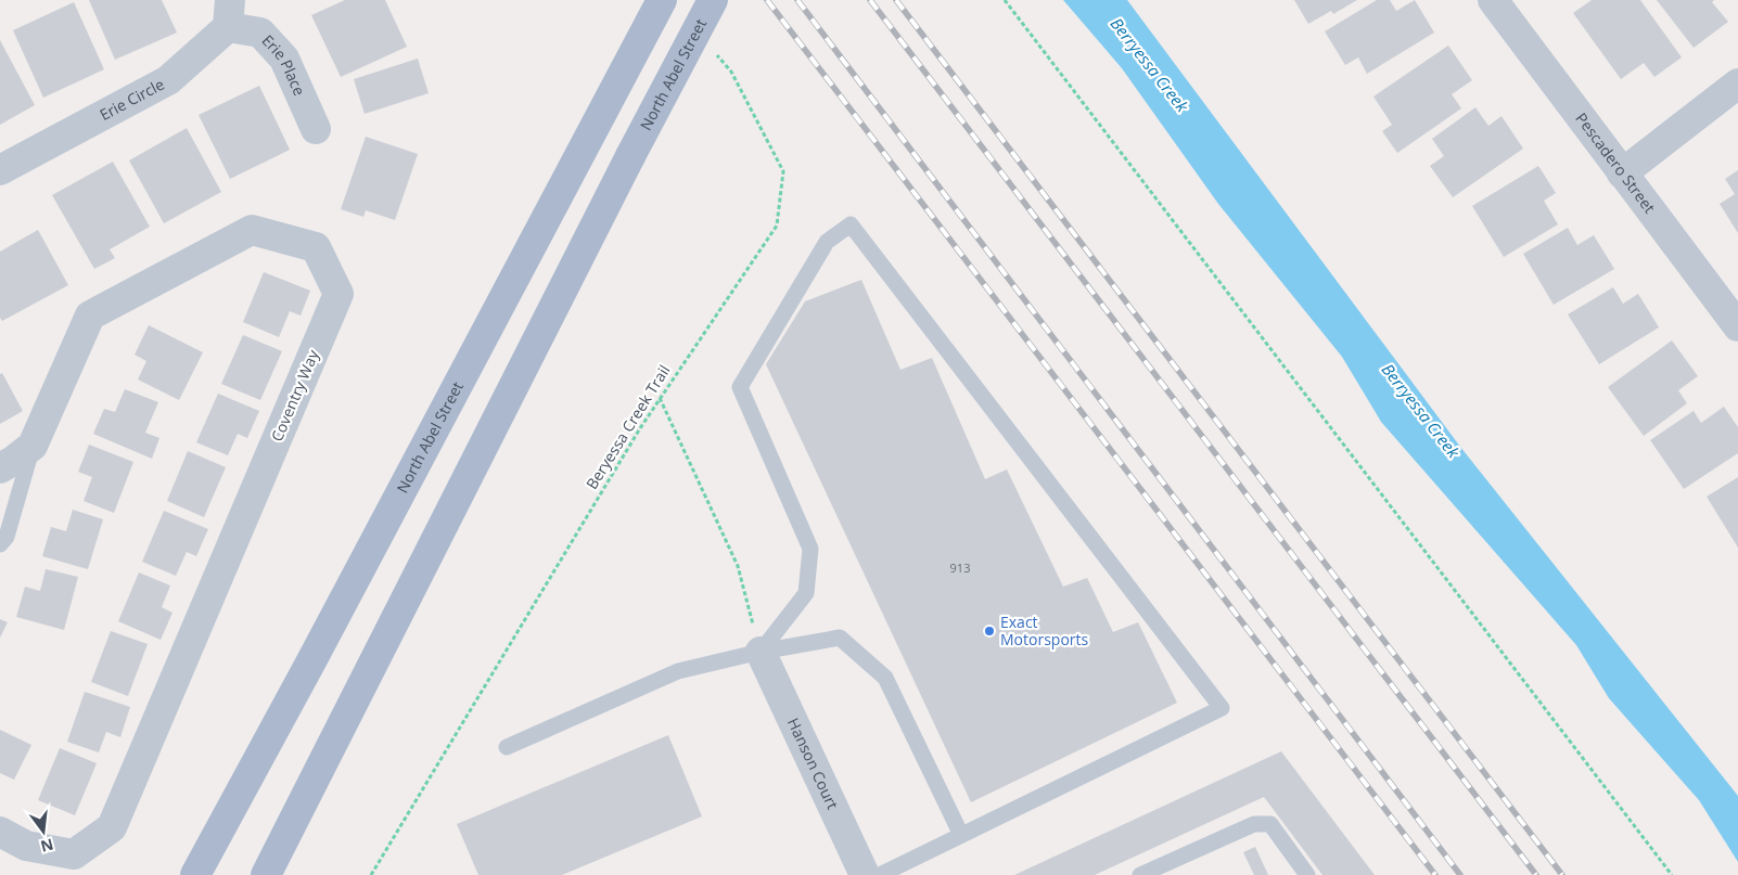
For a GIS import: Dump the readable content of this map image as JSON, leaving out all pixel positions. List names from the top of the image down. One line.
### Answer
{"streets":{"main road":["North Abel Street"],"street":["Erie Place","Erie Circle","Pescadero Street","Coventry Way","Hanson Court"],"path":["Beryessa Creek Trail"]},"crossings":[["Erie Place","Erie Circle"]],"water":["Berryessa Creek"],"places":["Exact Motorsports"],"house_numbers":["913"],"north":"bottom"}
